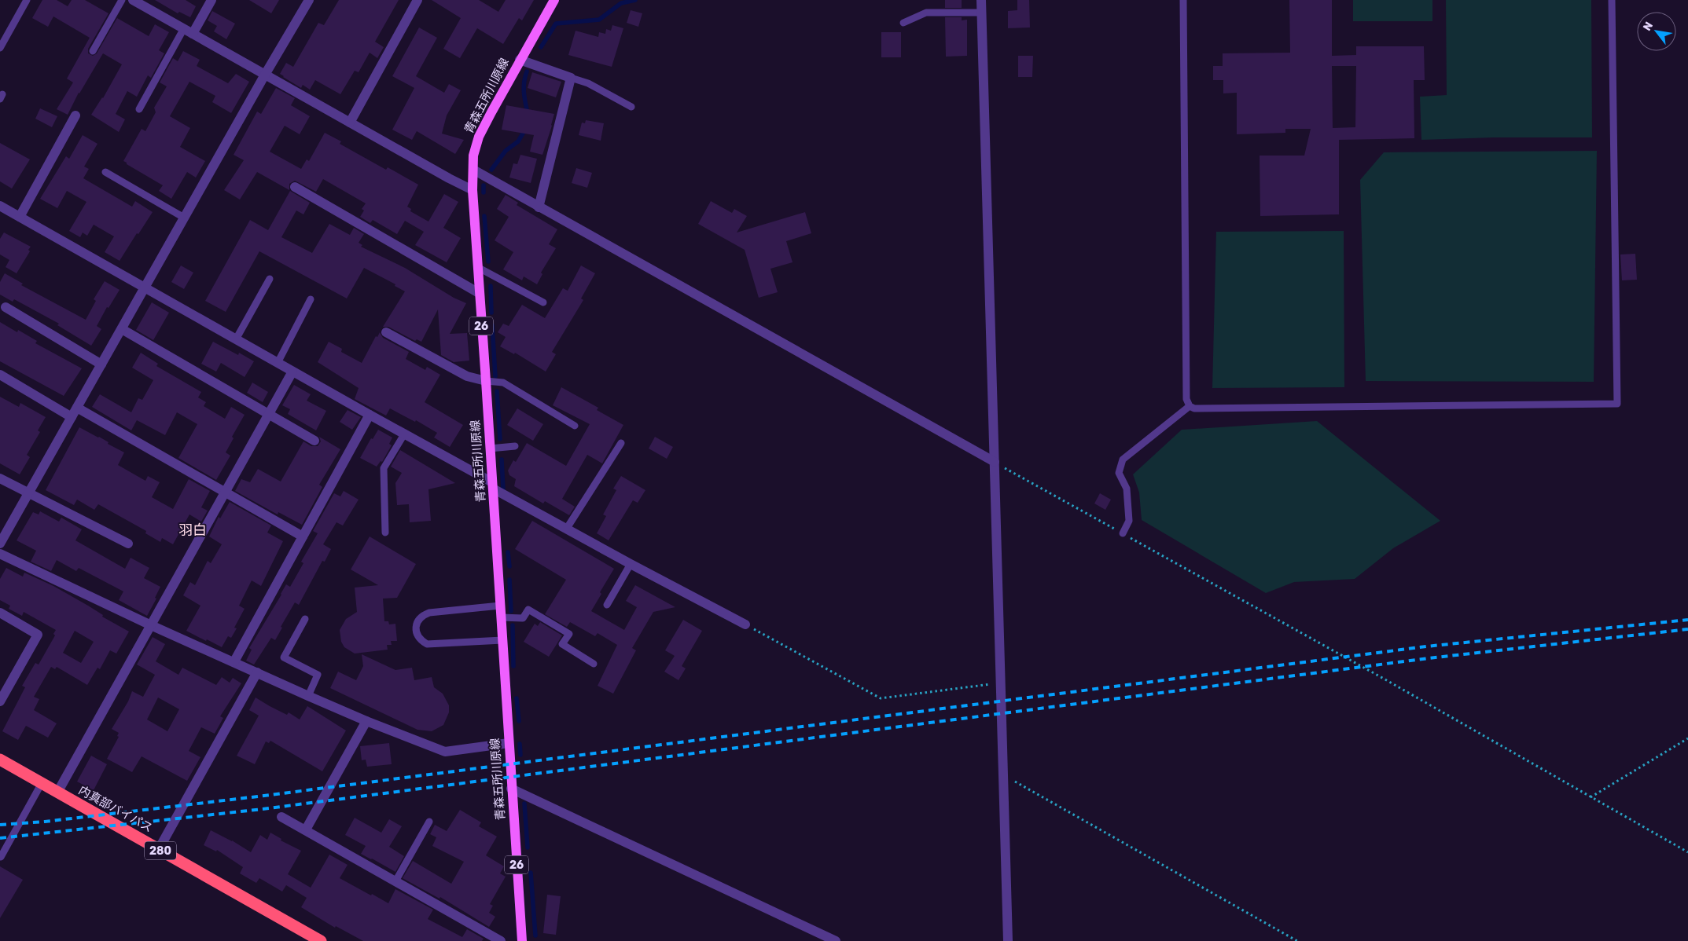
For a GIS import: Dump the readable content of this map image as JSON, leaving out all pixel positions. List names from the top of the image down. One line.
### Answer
{"streets":{"highway":["内真部バイパス","280"],"main road":["青森五所川原線","26"]},"districts":["羽白"],"north":"top left"}
